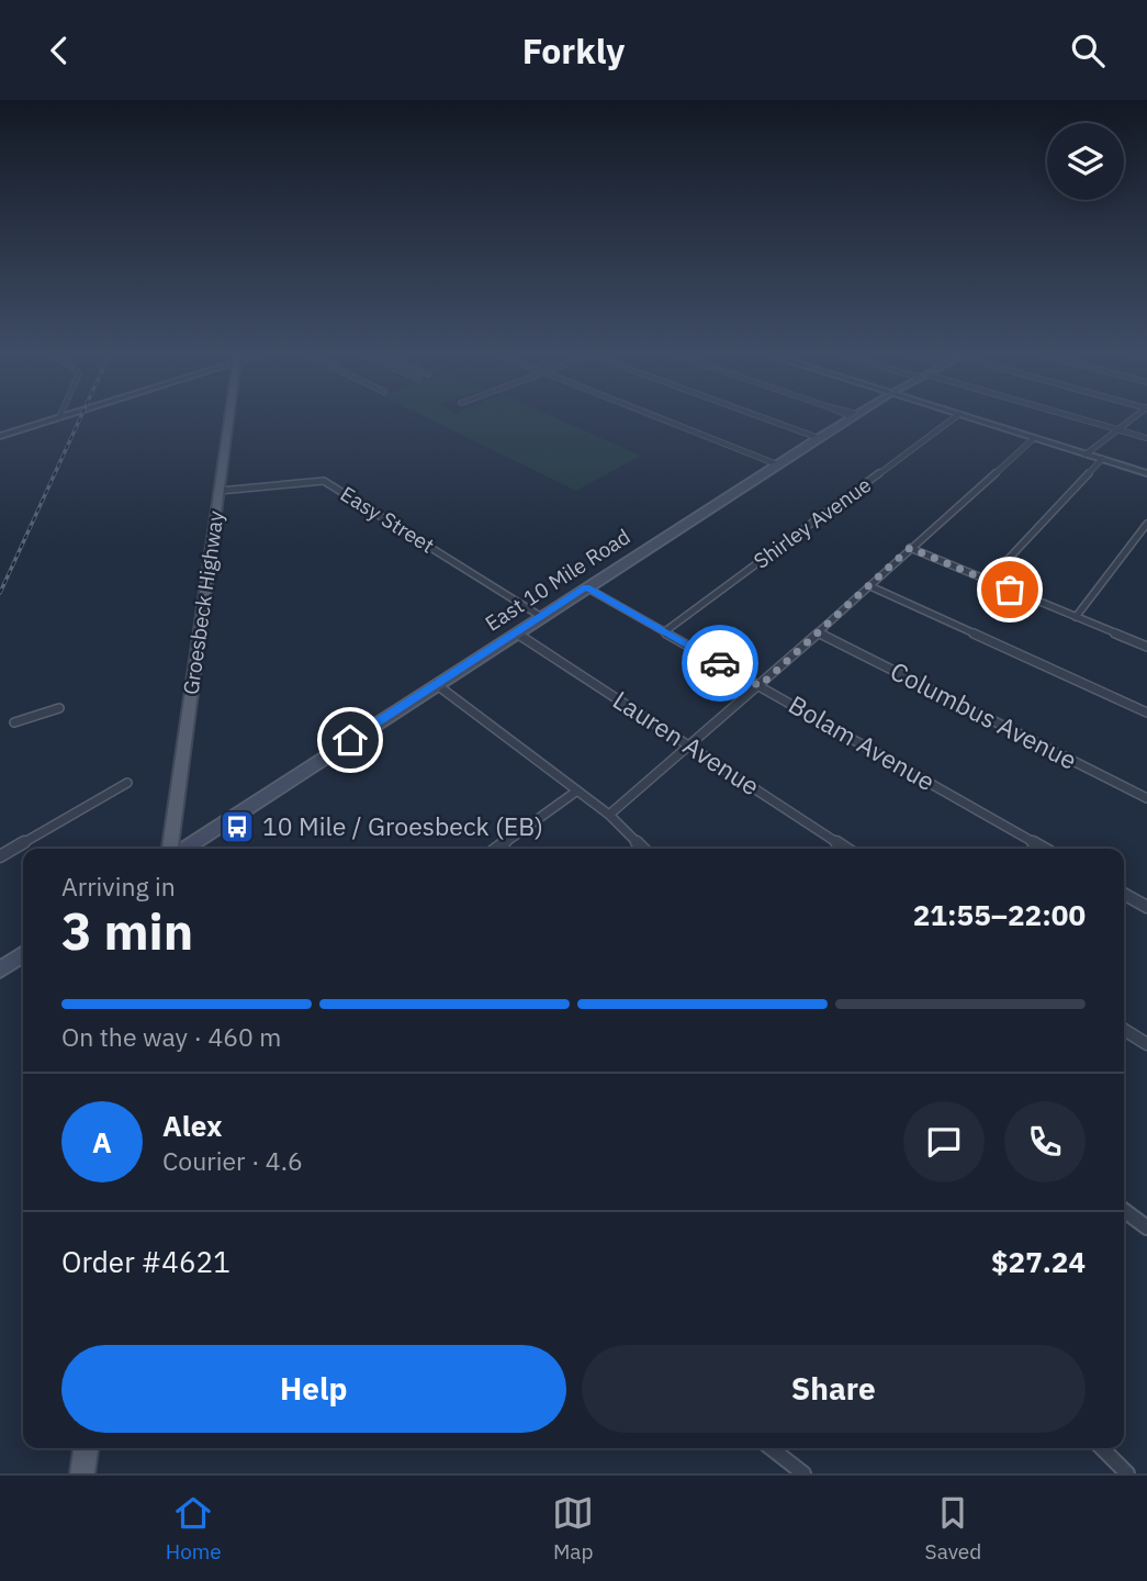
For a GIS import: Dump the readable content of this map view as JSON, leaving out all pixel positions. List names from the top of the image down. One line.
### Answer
{"streets":{"main road":["East 10 Mile Road","Groesbeck Highway"],"street":["Easy Street","Shirley Avenue","Columbus Avenue","Lauren Avenue","Bolam Avenue"]},"crossings":[["Easy Street","East 10 Mile Road"],["Easy Street","Groesbeck Highway"],["Shirley Avenue","Bolam Avenue"],["East 10 Mile Road","Lauren Avenue"],["East 10 Mile Road","Bolam Avenue"]],"places":{"bus stop":["10 Mile / Groesbeck (EB)"]},"page":{"header":"Forkly","heading":["3 min","Arriving in","21:55–22:00"],"panel":["Alex","Courier · 4.6","Order #4621","$27.24"],"bar":"On the way · 460 m","round":"A","buttons":["Help","Share"],"tabs":["Home","Map","Saved"]}}
